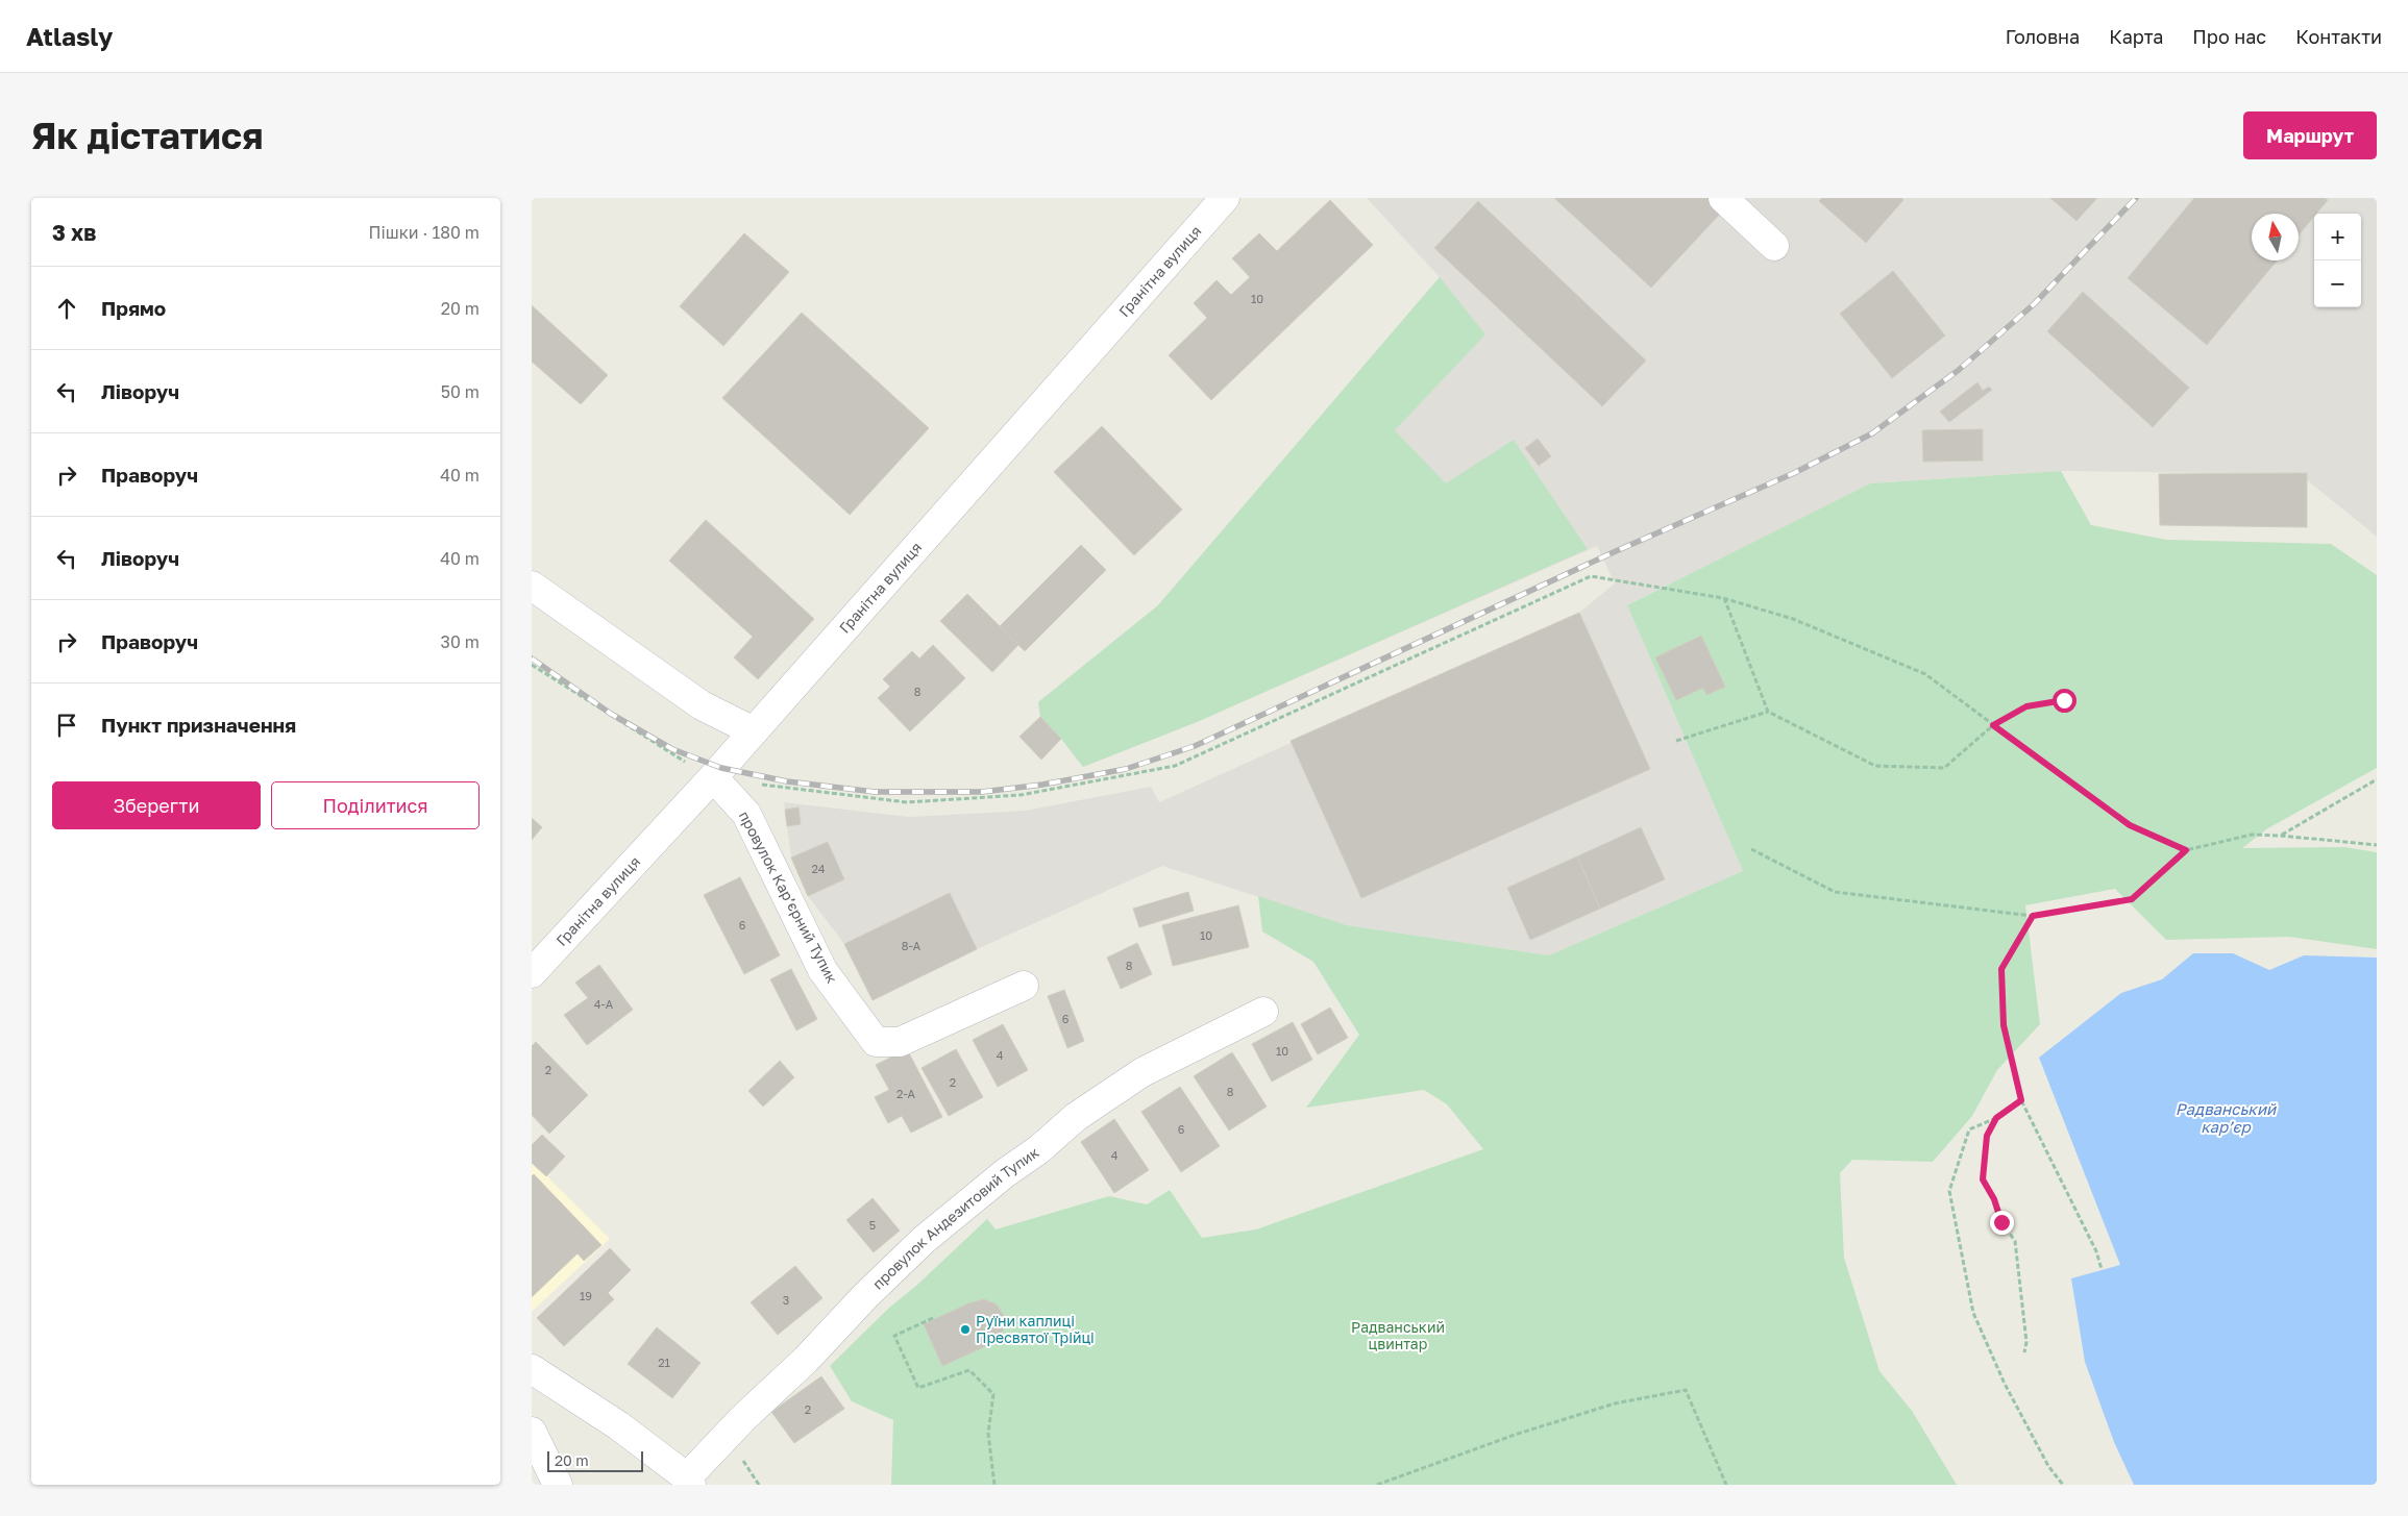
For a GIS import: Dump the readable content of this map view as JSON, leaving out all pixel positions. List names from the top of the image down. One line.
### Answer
{"streets":{"street":["Гранітна вулиця","провулок Карʼєрний Тупик","провулок Андезитовий Тупик"]},"crossings":[["Гранітна вулиця","провулок Карʼєрний Тупик"]],"water":["Радванський карʼєр"],"parks":["Радванський цвинтар"],"places":["Руїни каплиці Пресвятої Трійці"],"house_numbers":["10","8","24","6","10","8-А","8","4-А","6","10","4","2","2","8","2-А","6","4","5","19","3","21","2"],"scale_bar":"20 m","north":"top","page":{"header":"Atlasly","nav":["Головна","Карта","Про нас","Контакти"],"buttons":["Маршрут",["Зберегти","Поділитися"]],"title":"Як дістатися","heading":["3 хв","Пішки · 180 m"],"map_buttons":["+","−"],"list":[["Прямо","20 m"],["Ліворуч","50 m"],["Праворуч","40 m"],["Ліворуч","40 m"],["Праворуч","30 m"],"Пункт призначення"],"scale":"20 m"}}
